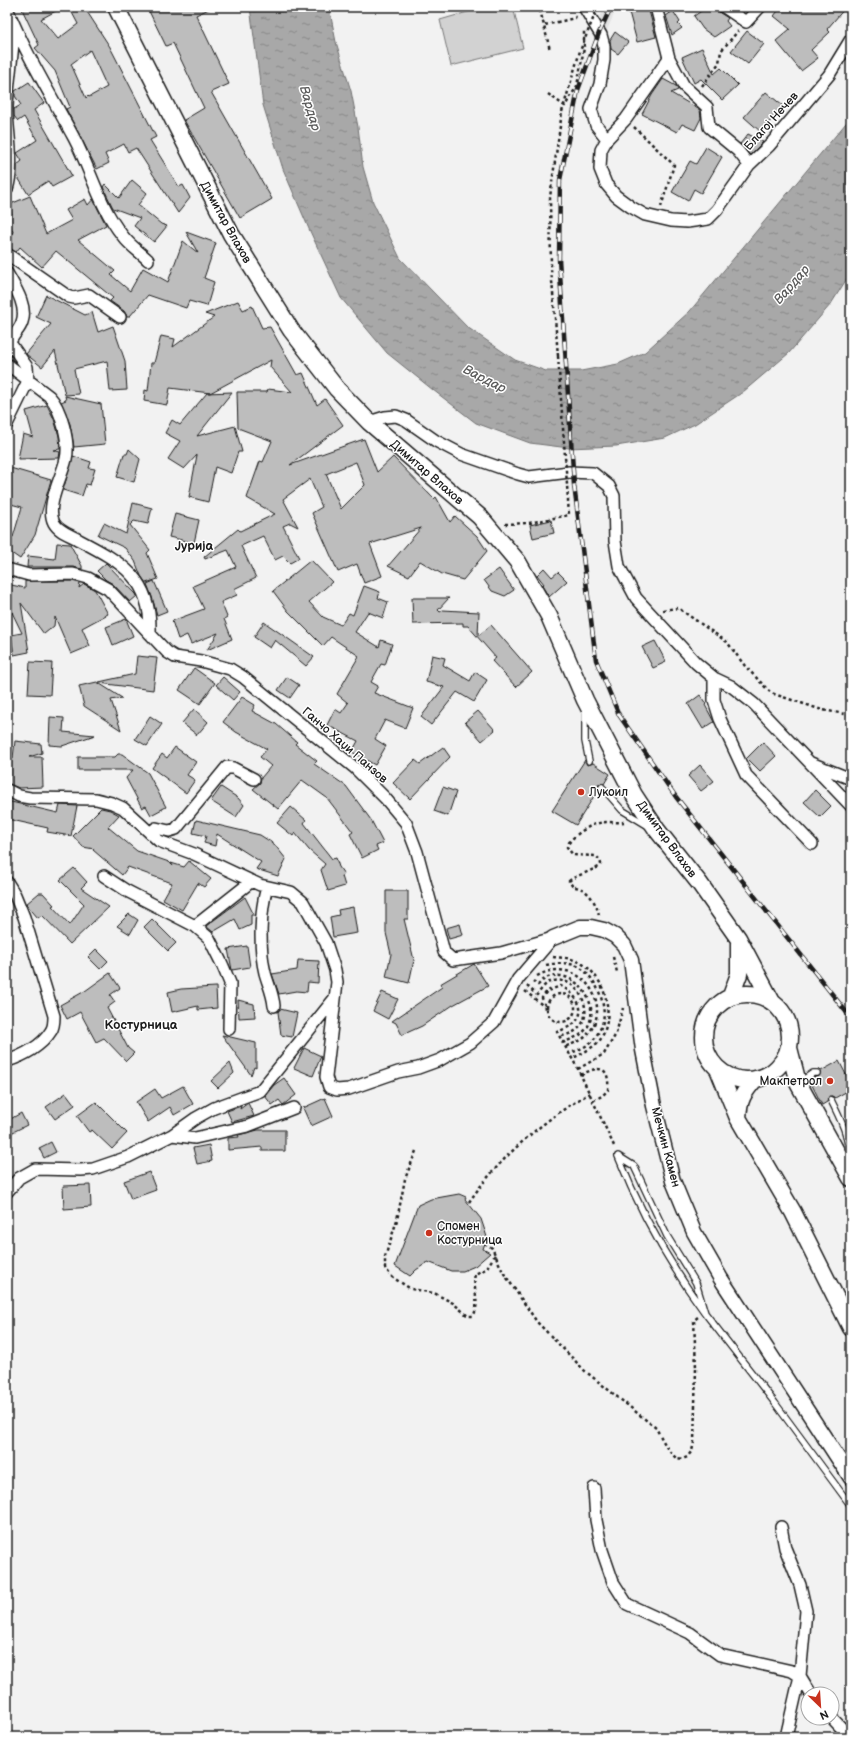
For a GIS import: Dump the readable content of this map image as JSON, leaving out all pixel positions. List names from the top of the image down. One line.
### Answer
{"streets":{"main road":["Димитар Влахов"],"street":["Благој Нечев","Ганчо Хаџи Панзов","Мечкин Камен"]},"crossings":[["Ганчо Хаџи Панзов","Мечкин Камен"]],"districts":["Јурија","Костурница"],"water":["Вардар"],"places":["Лукоил","Макпетрол","Спомен Костурница"],"north":"bottom right"}
